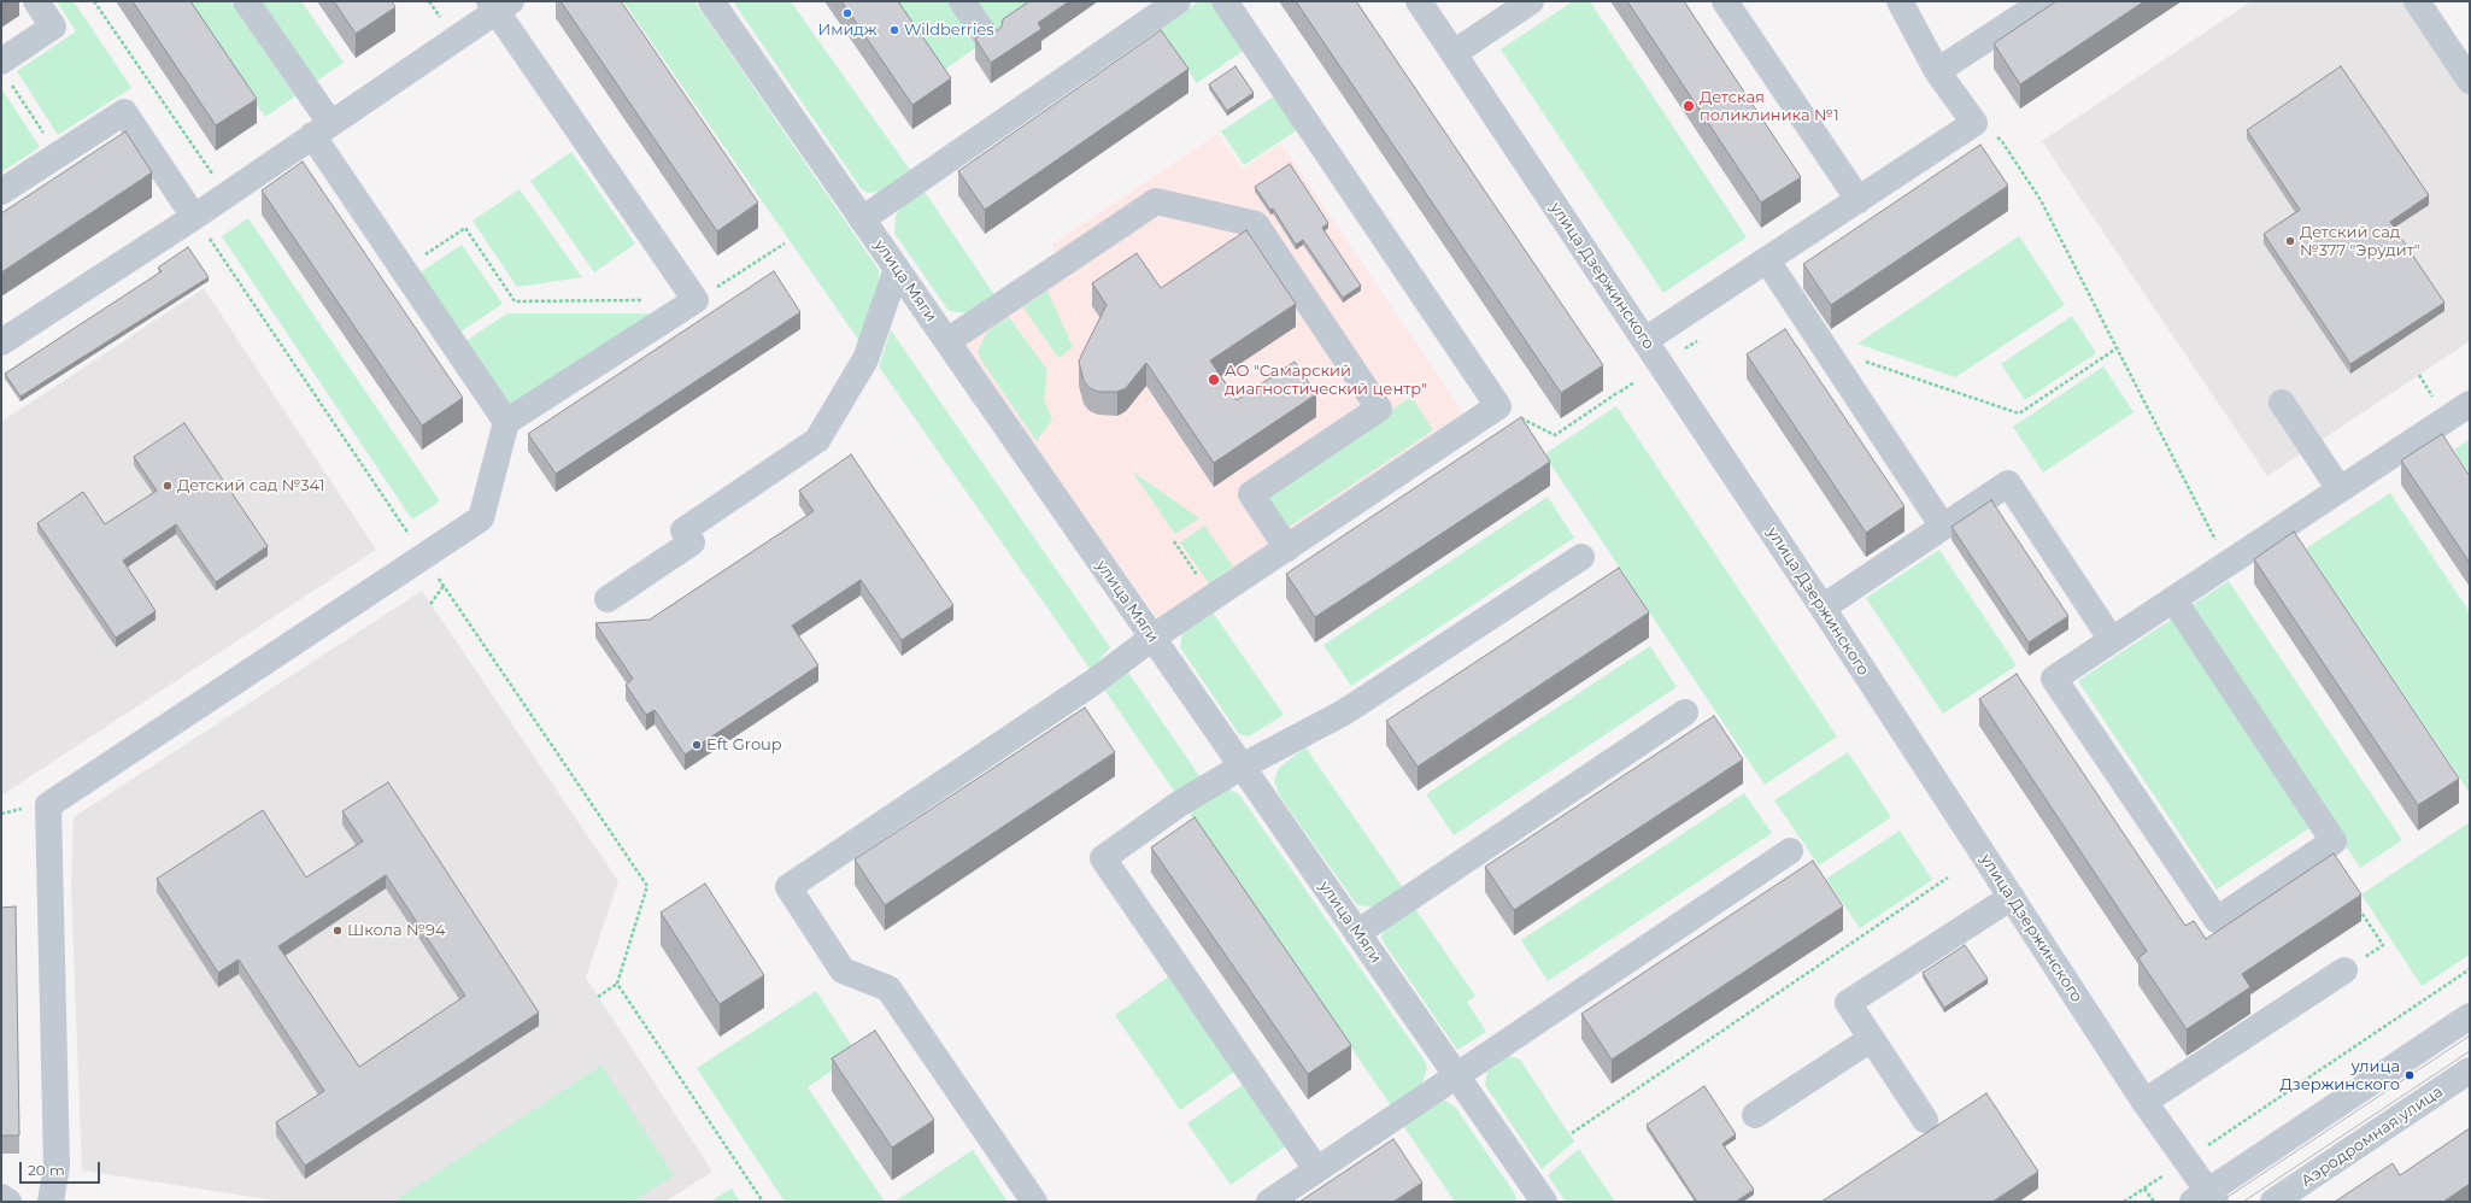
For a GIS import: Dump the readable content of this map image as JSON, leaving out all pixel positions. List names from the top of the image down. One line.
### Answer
{"streets":{"street":["улица Дзержинского","улица Мяги","Аэродромная улица"]},"places":["Имидж","Wildberries","Детская поликлиника №1","Детский сад №377 \"Эрудит\"","АО \"Самарский диагностический центр\"","Детский сад №341","Eft Group","Школа №94","улица Дзержинского"],"scale_bar":"20 m"}
